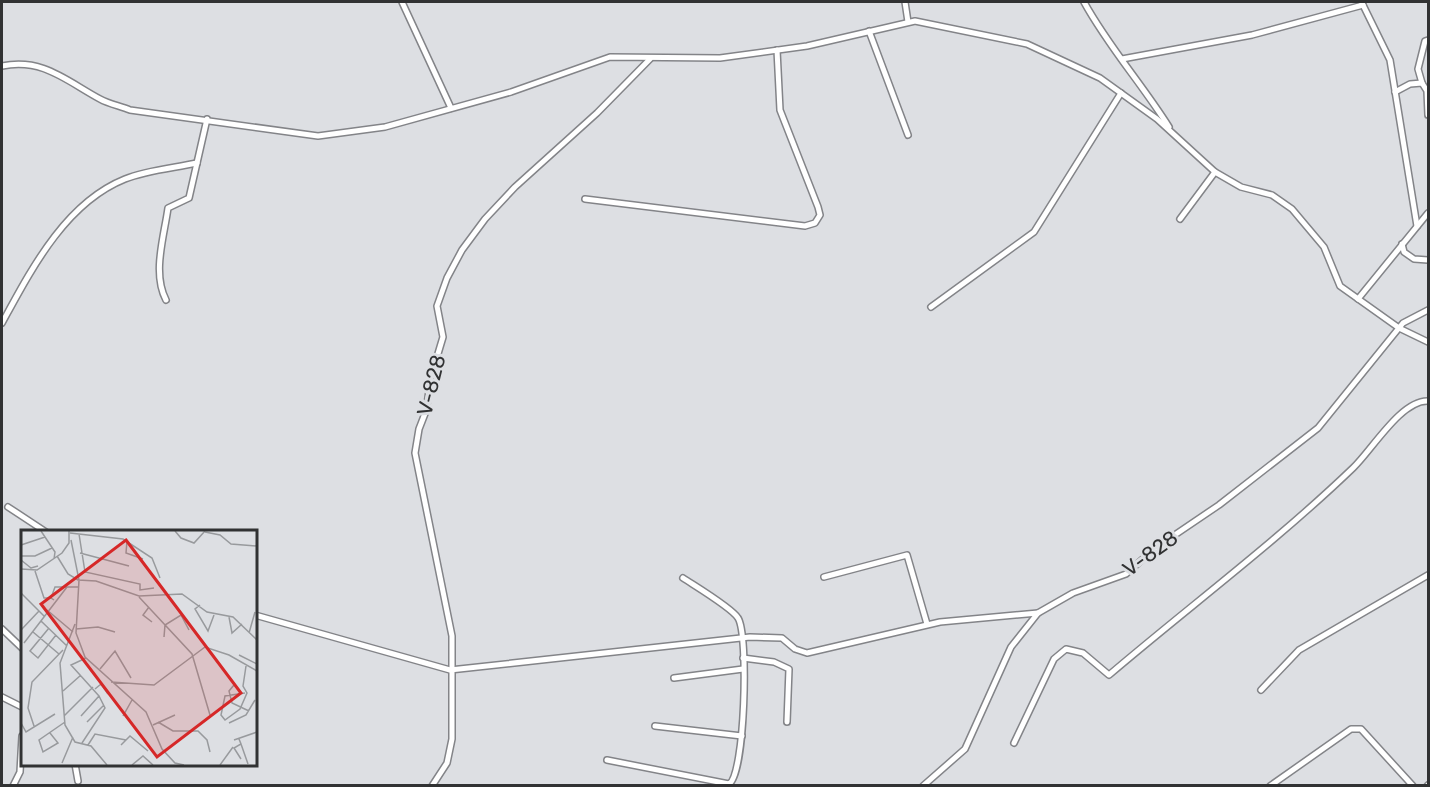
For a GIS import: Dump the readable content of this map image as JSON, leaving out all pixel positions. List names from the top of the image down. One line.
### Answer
{"streets":{"street":["V-828"]}}
